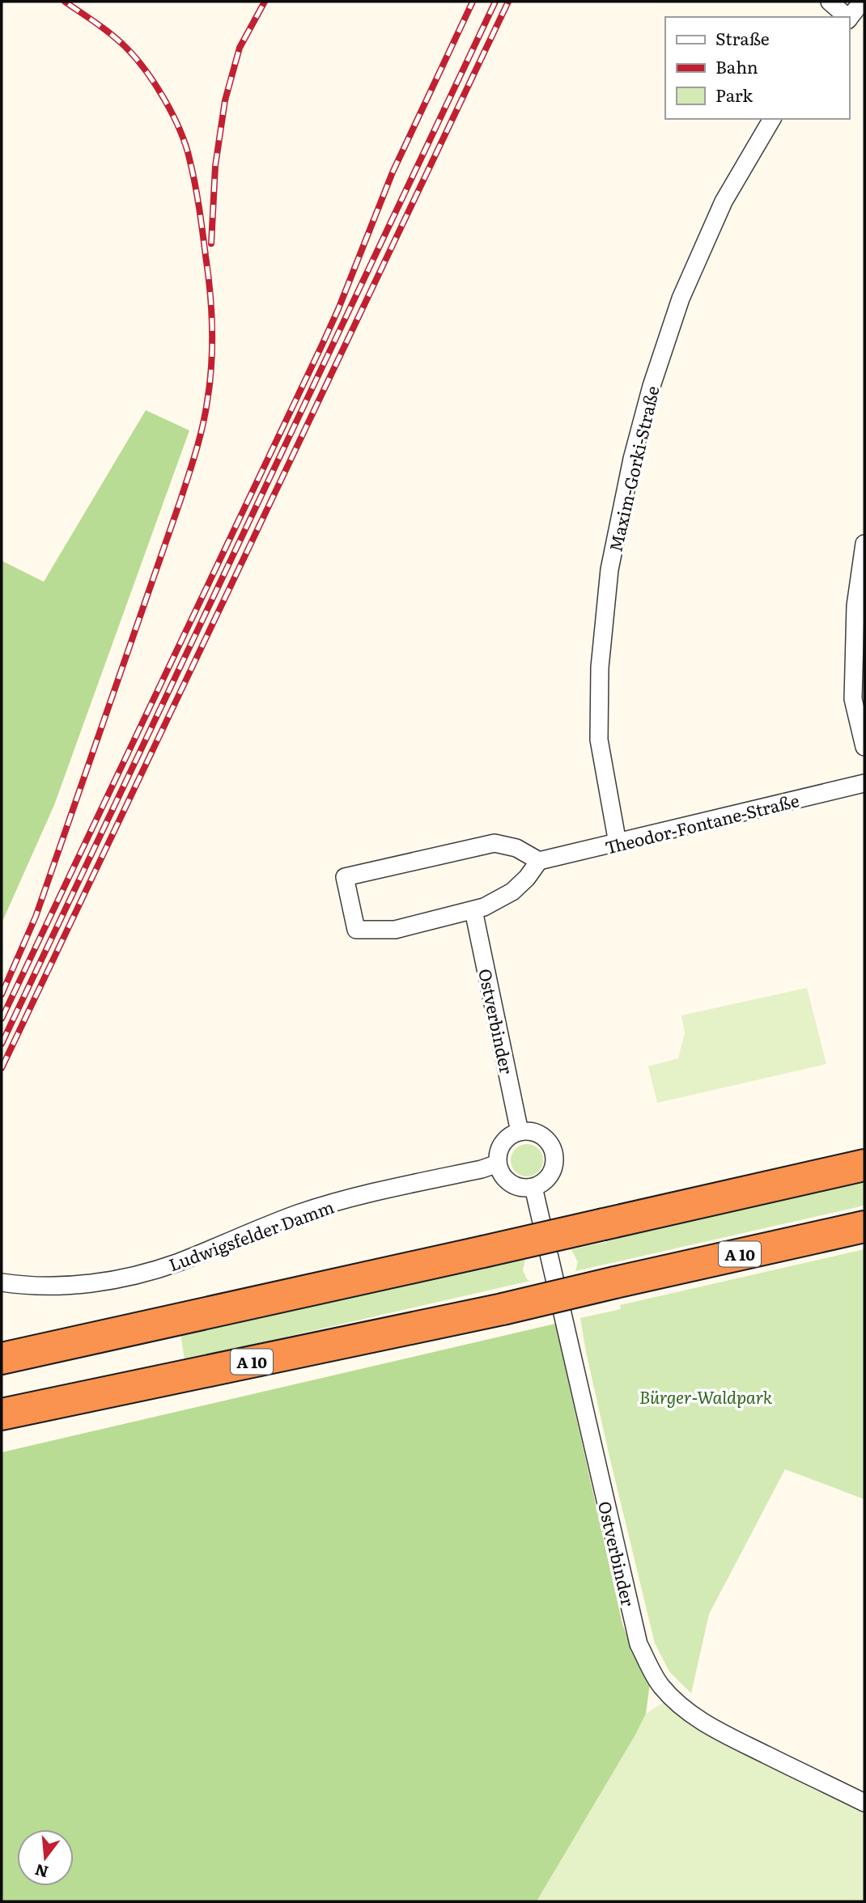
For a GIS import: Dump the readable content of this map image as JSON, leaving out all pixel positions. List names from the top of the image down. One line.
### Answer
{"streets":{"highway":["A 10"],"street":["Maxim-Gorki-Straße","Theodor-Fontane-Straße","Ostverbinder","Ludwigsfelder Damm"]},"crossings":[["Maxim-Gorki-Straße","Theodor-Fontane-Straße"],["Ostverbinder","Ludwigsfelder Damm"]],"parks":["Bürger-Waldpark"],"legend":["Straße","Bahn","Park"],"north":"bottom"}
